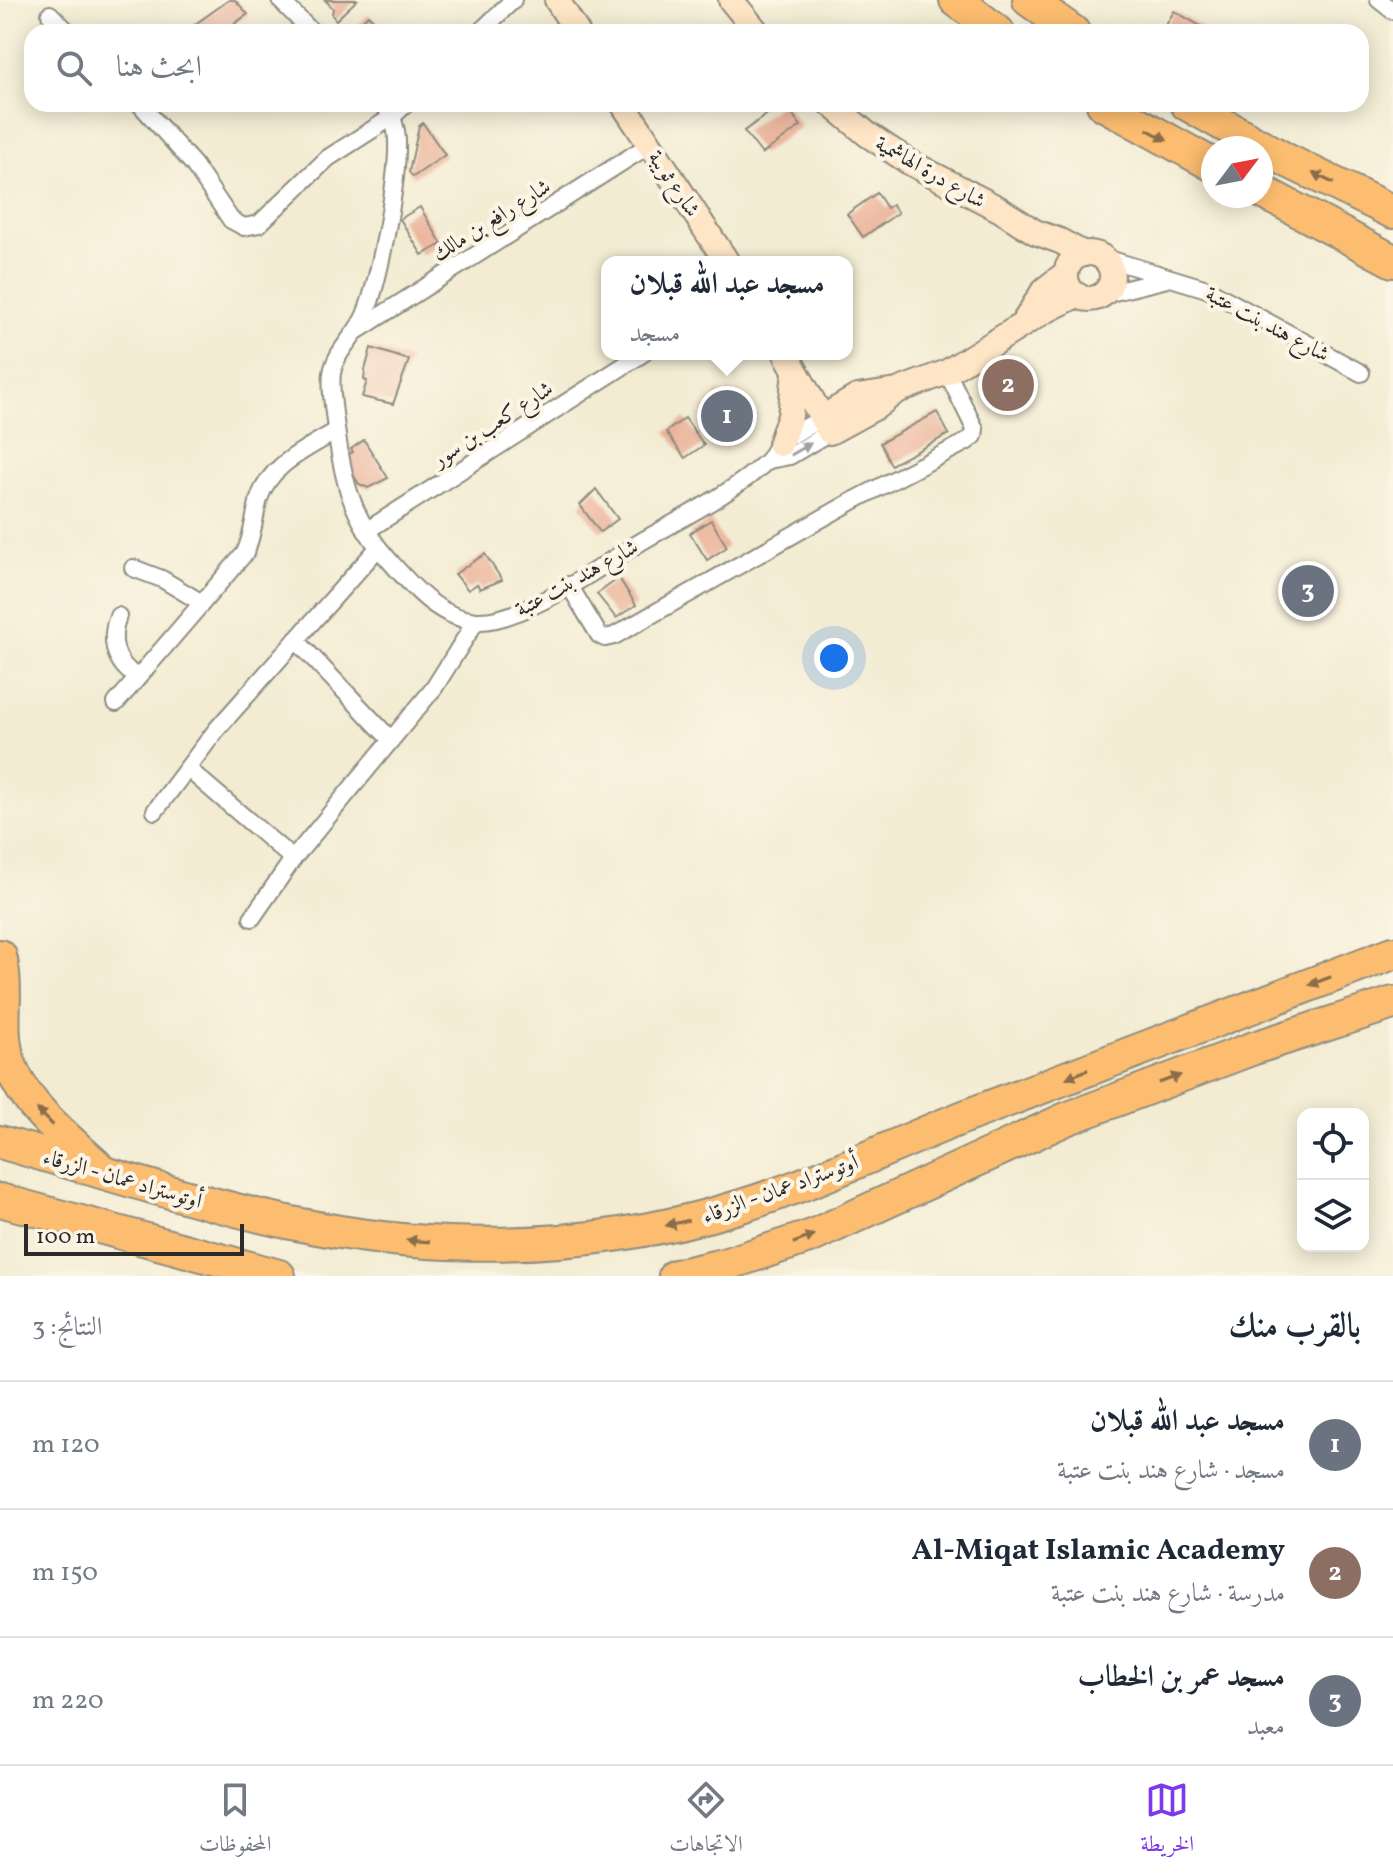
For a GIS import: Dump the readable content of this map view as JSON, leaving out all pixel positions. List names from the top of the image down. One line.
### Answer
{"streets":{"highway":["أوتوستراد عمان - الزرقاء"],"street":["شارع درة الهاشمية","شارع ثويبة","شارع رافع بن مالك","شارع هند بنت عتبة","شارع كعب بن سور"]},"crossings":[["شارع درة الهاشمية","شارع هند بنت عتبة"],["شارع ثويبة","شارع رافع بن مالك"]],"scale_bar":"100 m","north":"top right","page":{"search":"ابحث هنا","popup":["مسجد عبد الله قبلان","مسجد"],"pins":["2","1","3"],"scale":"100 m","heading":["بالقرب منك","النتائج: 3"],"list":[{"mark":"1","name":"مسجد عبد الله قبلان","note":"مسجد · شارع هند بنت عتبة","value":"120 m"},{"mark":"2","name":"Al-Miqat Islamic Academy","note":"مدرسة · شارع هند بنت عتبة","value":"150 m"},{"mark":"3","name":"مسجد عمر بن الخطاب","note":"معبد","value":"220 m"}],"nav":["الخريطة","الاتجاهات","المحفوظات"]}}
